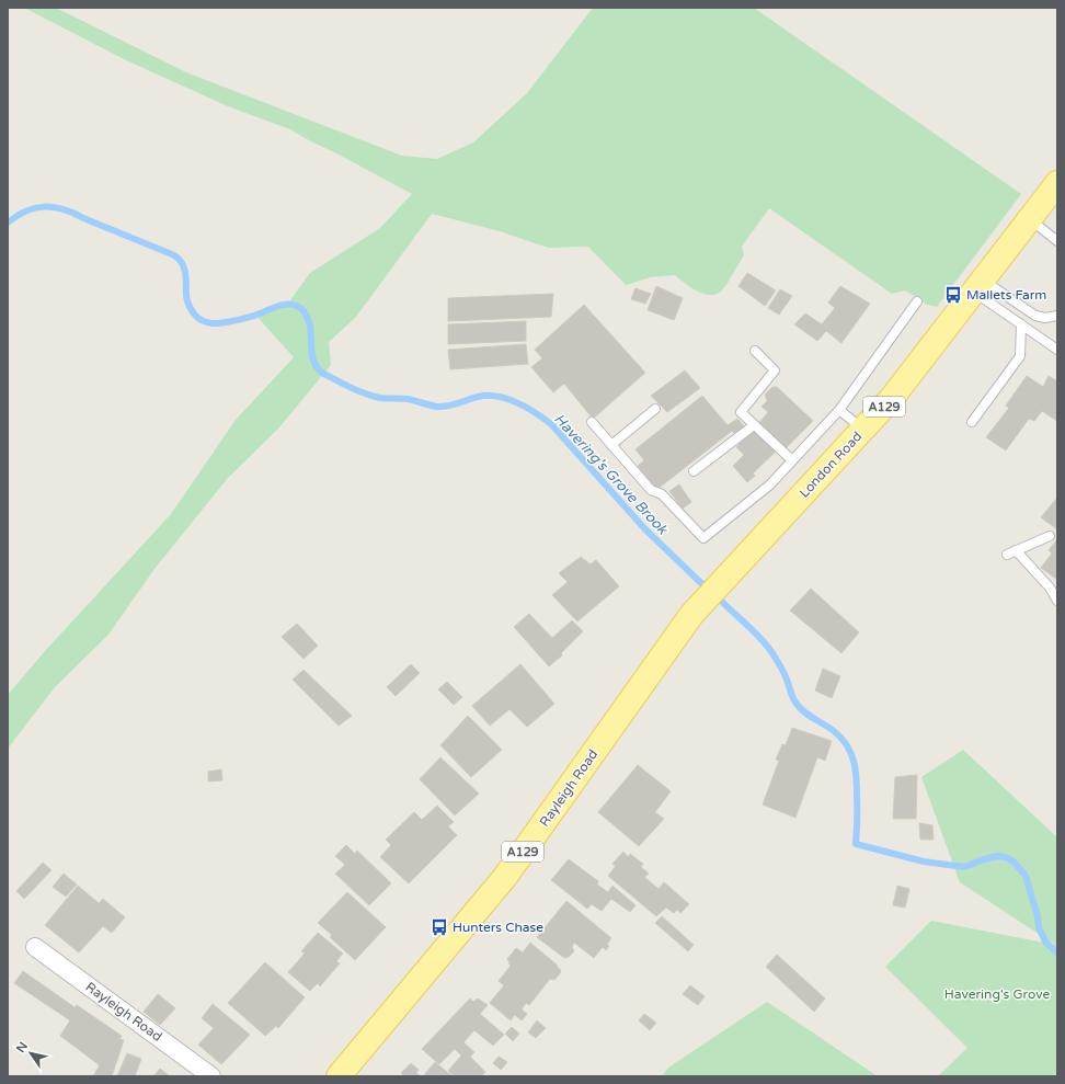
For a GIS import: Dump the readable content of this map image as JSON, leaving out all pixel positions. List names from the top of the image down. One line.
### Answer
{"streets":{"main road":["A129","London Road","Rayleigh Road"]},"crossings":[["London Road","Rayleigh Road"]],"water":["Havering's Grove Brook"],"parks":["Havering's Grove"],"places":{"bus stop":["Mallets Farm","Hunters Chase"]},"north":"top left"}
